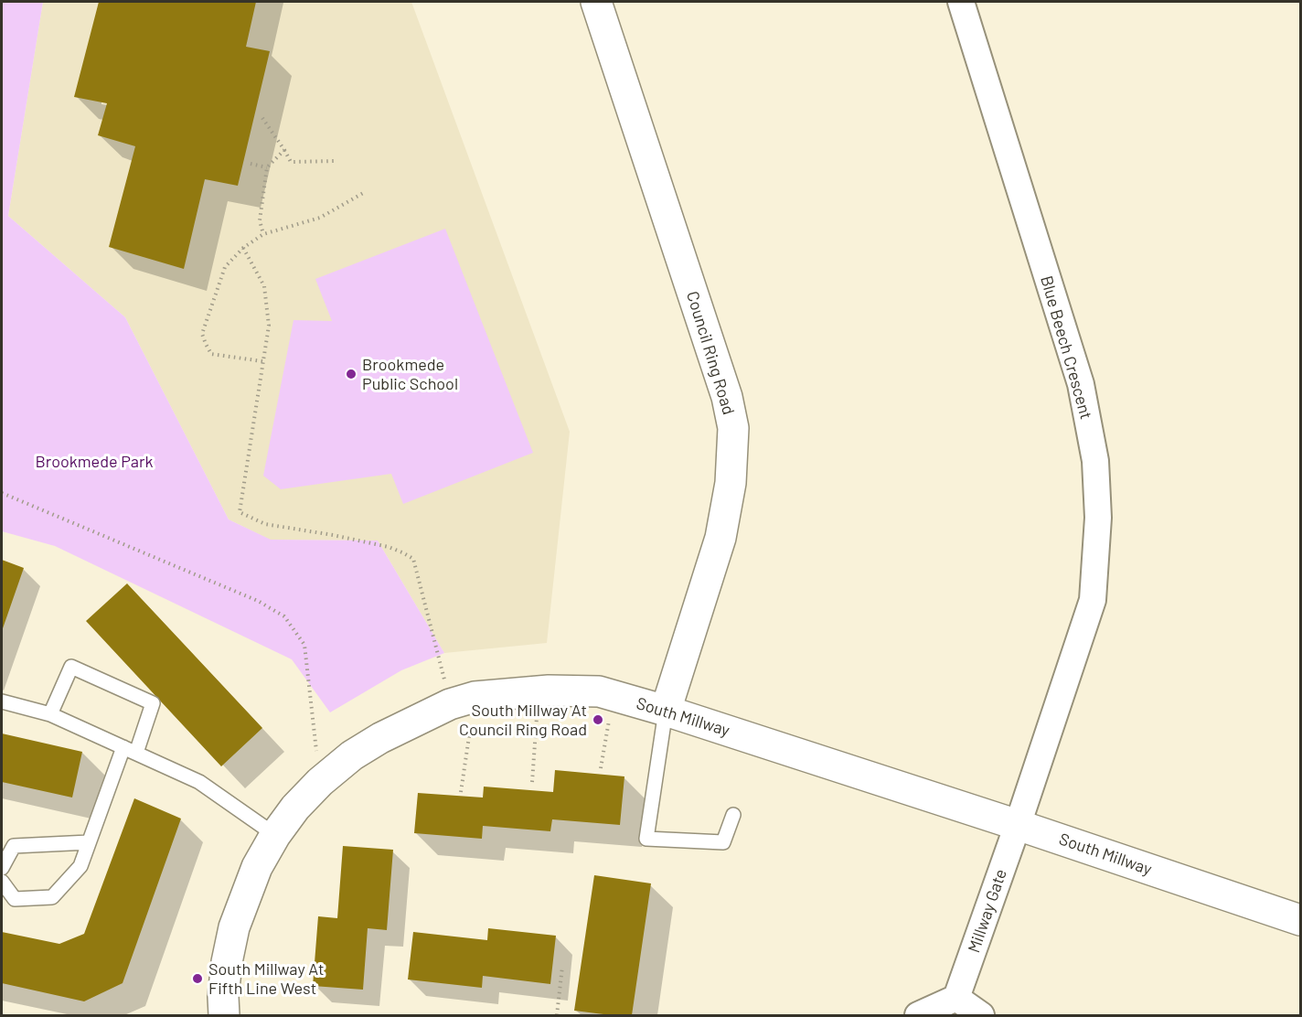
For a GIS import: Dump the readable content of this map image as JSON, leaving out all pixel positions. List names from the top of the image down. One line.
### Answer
{"streets":{"street":["Blue Beech Crescent","Council Ring Road","South Millway","Millway Gate"]},"crossings":[["Blue Beech Crescent","South Millway"],["Blue Beech Crescent","Millway Gate"],["Council Ring Road","South Millway"],["South Millway","Millway Gate"]],"parks":["Brookmede Park"],"places":["Brookmede Public School","South Millway At Council Ring Road","South Millway At Fifth Line West"]}
